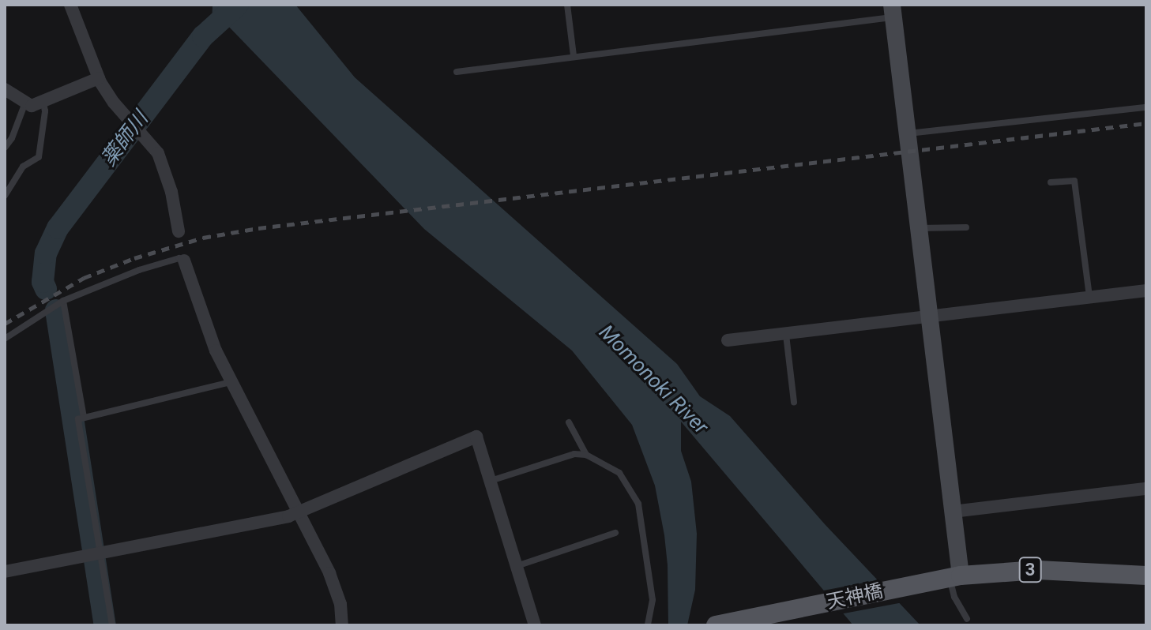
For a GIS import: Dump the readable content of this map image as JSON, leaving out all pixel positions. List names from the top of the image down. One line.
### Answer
{"streets":{"main road":["3","天神橋"]},"crossings":[["3","天神橋"]],"water":["薬師川","Momonoki River"]}
